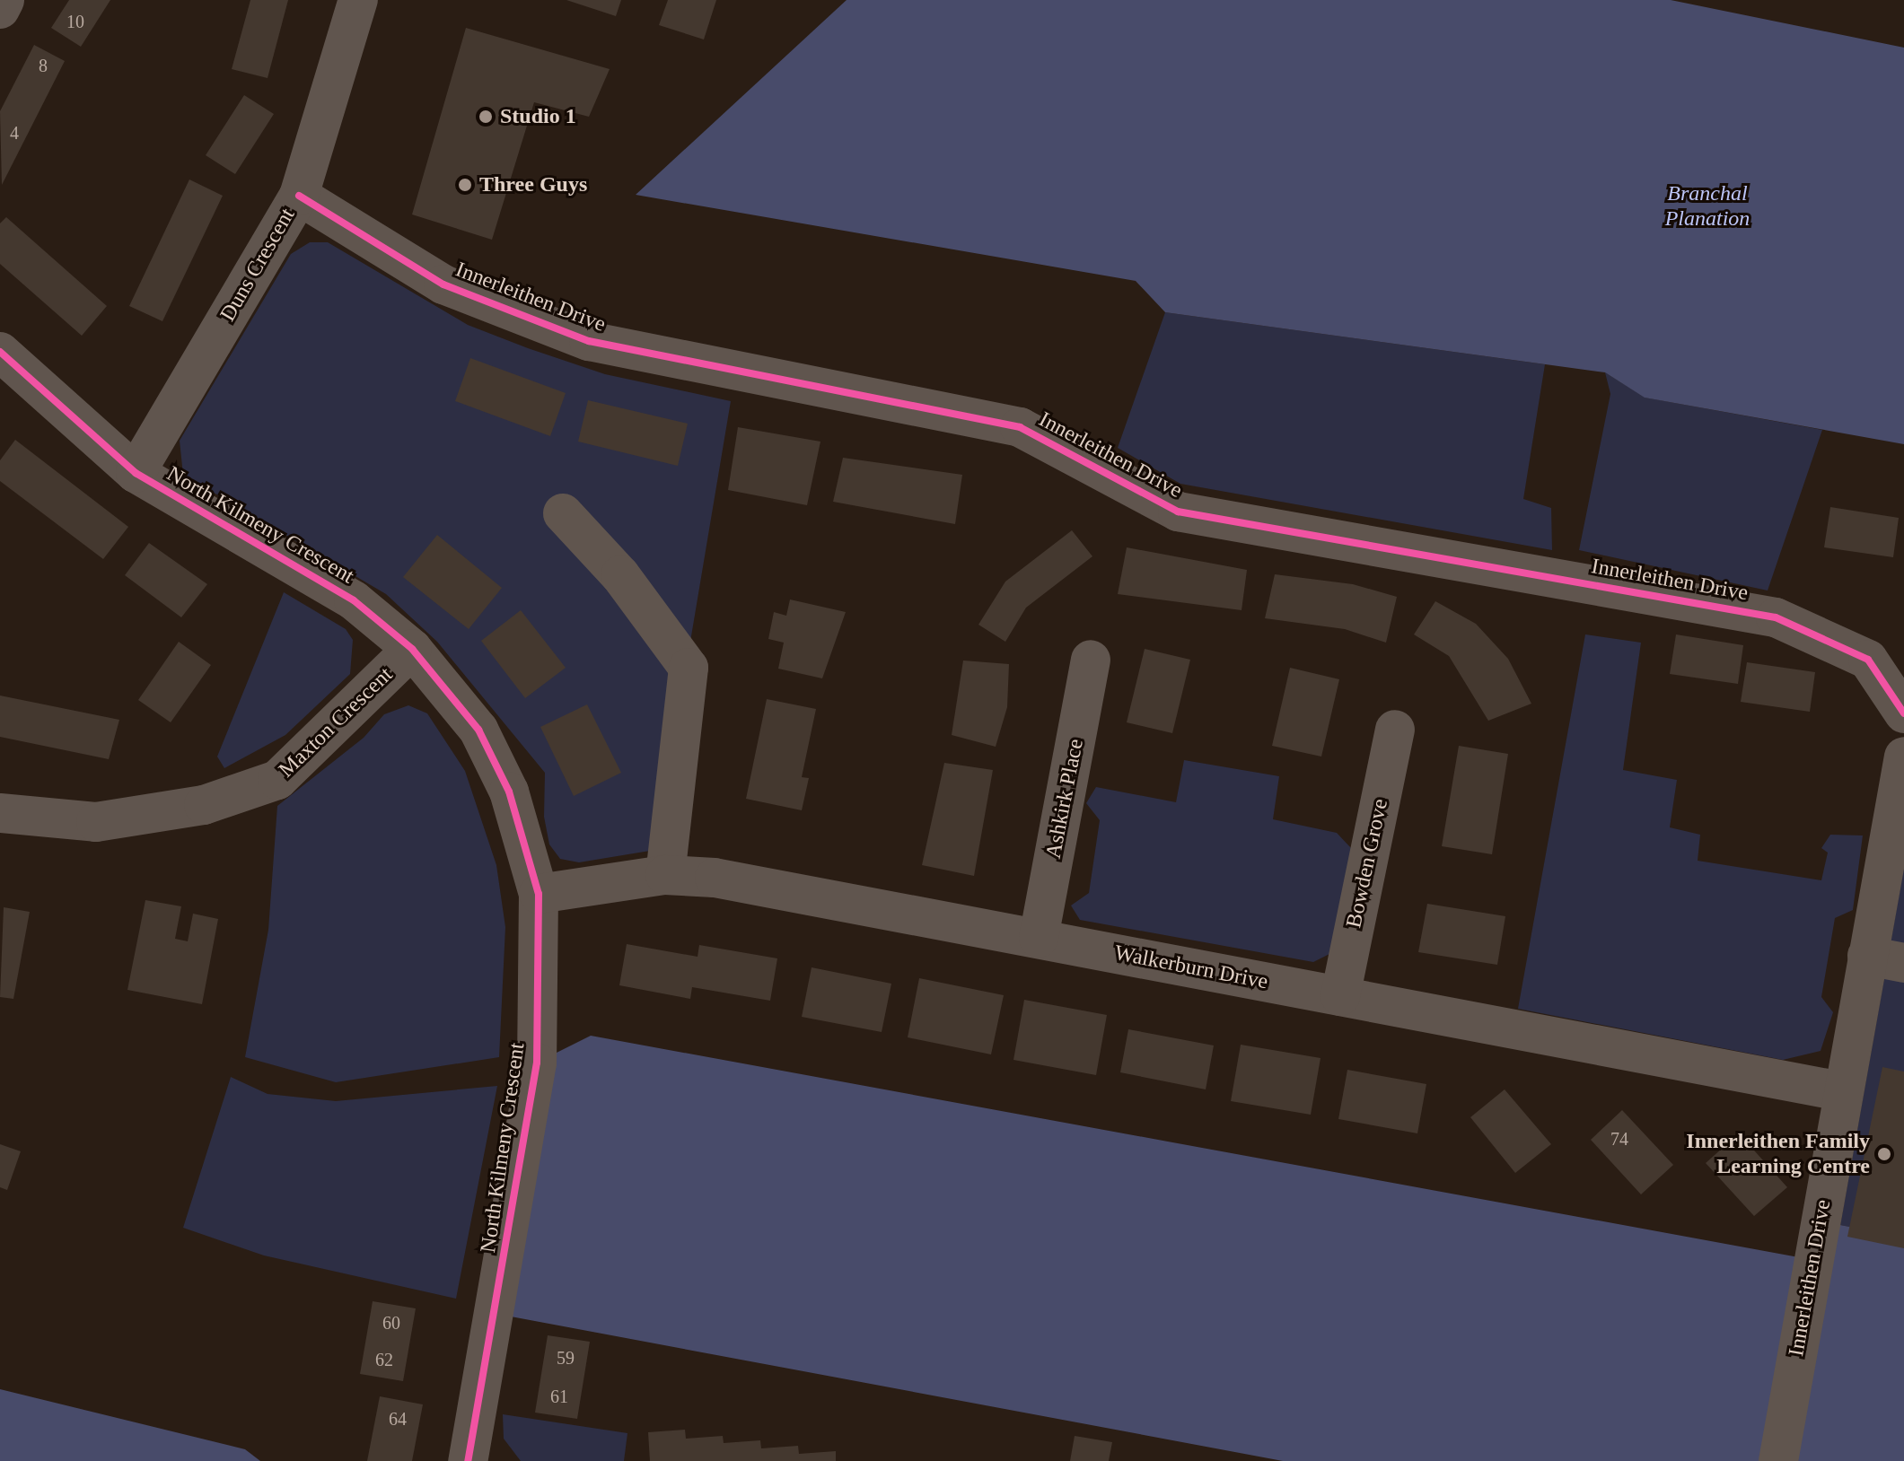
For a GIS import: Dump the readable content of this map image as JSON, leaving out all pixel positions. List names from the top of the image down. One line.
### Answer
{"streets":{"street":["Duns Crescent","Innerleithen Drive","North Kilmeny Crescent","Maxton Crescent","Ashkirk Place","Bowden Grove","Walkerburn Drive"]},"crossings":[["Duns Crescent","Innerleithen Drive"],["Duns Crescent","North Kilmeny Crescent"],["Innerleithen Drive","Walkerburn Drive"],["North Kilmeny Crescent","Maxton Crescent"],["North Kilmeny Crescent","Walkerburn Drive"],["Ashkirk Place","Walkerburn Drive"],["Bowden Grove","Walkerburn Drive"]],"parks":["Branchal Planation"],"places":["Studio 1","Three Guys","Innerleithen Family Learning Centre"],"house_numbers":["10","8","4","74","60","59","62","61","64"]}
